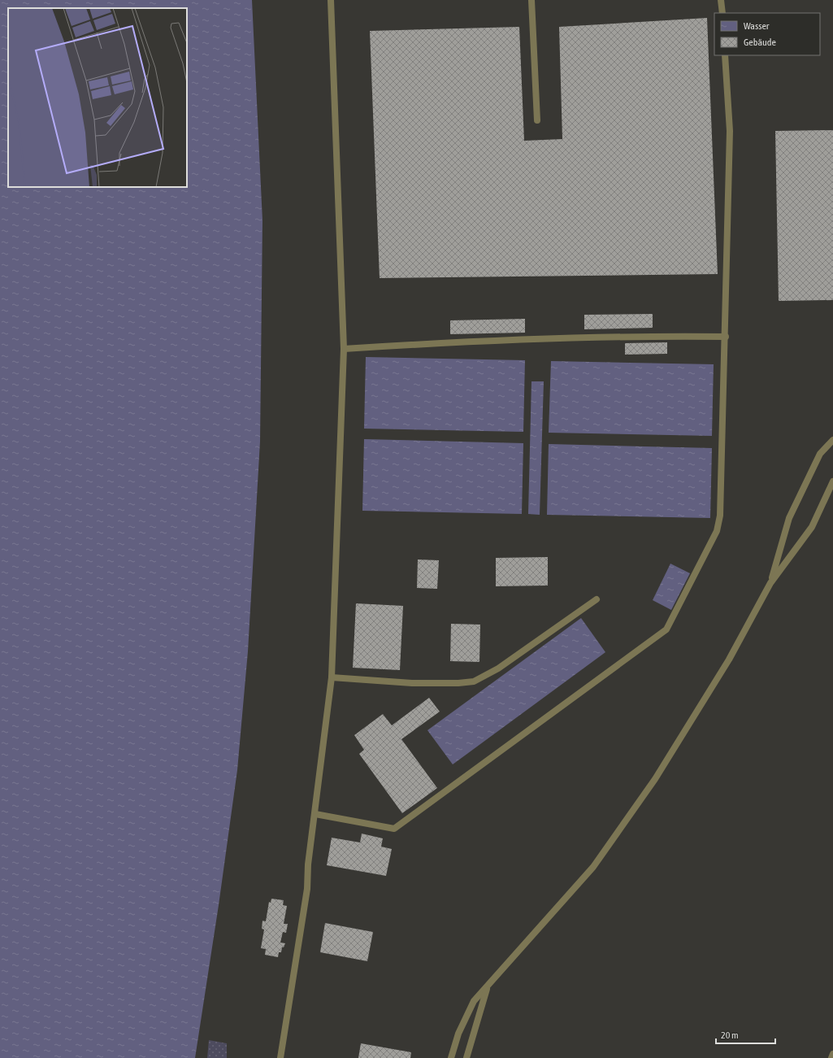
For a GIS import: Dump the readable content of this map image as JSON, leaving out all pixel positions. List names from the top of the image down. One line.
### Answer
{"legend":["Wasser","Gebäude"],"scale_bar":"20 m"}
